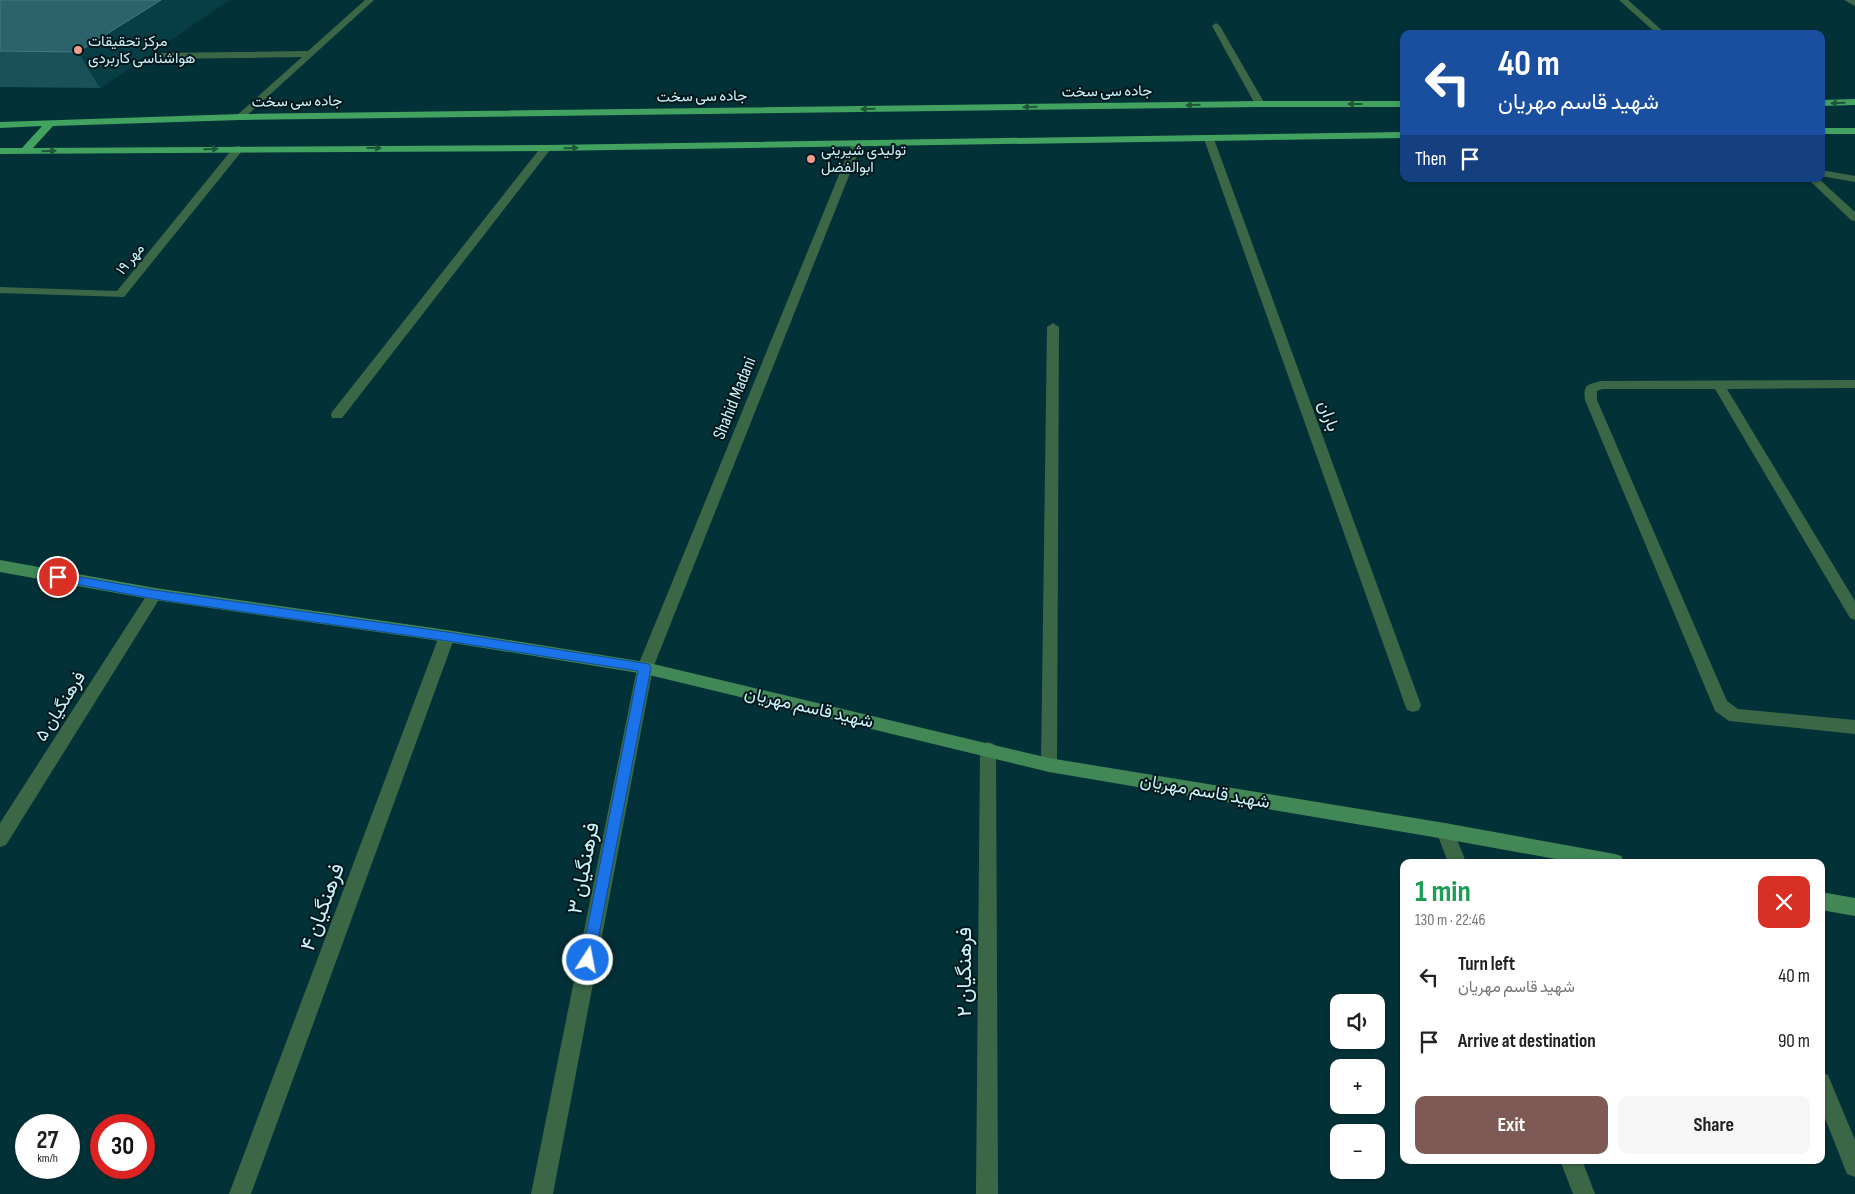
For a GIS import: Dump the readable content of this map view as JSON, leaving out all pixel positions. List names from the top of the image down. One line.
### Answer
{"streets":{"main road":["جاده سی سخت"],"street":["مهر ۱۹","Shahid Madani","باران","فرهنگیان ۵","شهید قاسم مهریان","فرهنگیان ۳","فرهنگیان ۴","فرهنگیان ۲"]},"crossings":[["Shahid Madani","شهید قاسم مهریان"],["Shahid Madani","فرهنگیان ۳"],["فرهنگیان ۵","شهید قاسم مهریان"],["شهید قاسم مهریان","فرهنگیان ۳"],["شهید قاسم مهریان","فرهنگیان ۴"],["شهید قاسم مهریان","فرهنگیان ۲"]],"places":["مرکز تحقیقات هواشناسی کاربردی","تولیدی شیرینی ابوالفضل"],"page":{"turn":["40 m","شهید قاسم مهریان"],"then":"Then","heading":["1 min","130 m · 22:46"],"list":[{"name":"Turn left","note":"شهید قاسم مهریان","value":"40 m"},{"name":"Arrive at destination","value":"90 m"}],"map_buttons":["+","−"],"buttons":["Exit","Share"],"speed":"27 km/h","limit":"30"}}
